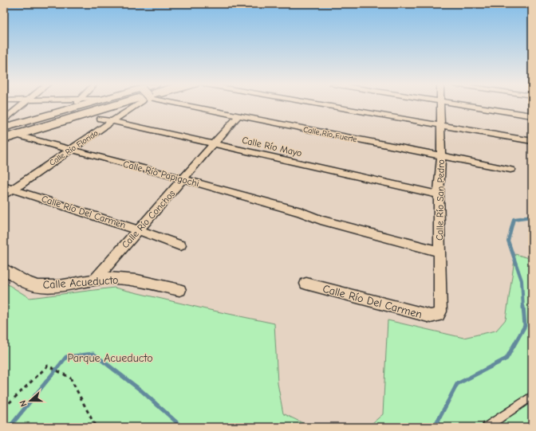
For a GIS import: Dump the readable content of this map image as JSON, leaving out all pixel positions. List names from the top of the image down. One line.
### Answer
{"streets":{"street":["Calle Río Fuerte","Calle Río Mayo","Calle Río Florido","Calle Río Papigochi","Calle Río San Pedro","Calle Río Del Carmen","Calle Río Conchos","Calle Acueducto"]},"crossings":[["Calle Río Fuerte","Calle Río San Pedro"],["Calle Río Fuerte","Calle Río Conchos"],["Calle Río Mayo","Calle Río Florido"],["Calle Río Mayo","Calle Río San Pedro"],["Calle Río Mayo","Calle Río Conchos"],["Calle Río Florido","Calle Río Papigochi"],["Calle Río Florido","Calle Río Del Carmen"],["Calle Río Papigochi","Calle Río San Pedro"],["Calle Río Papigochi","Calle Río Conchos"],["Calle Río San Pedro","Calle Río Del Carmen"],["Calle Río Del Carmen","Calle Río Conchos"],["Calle Río Conchos","Calle Acueducto"]],"parks":["Parque Acueducto"],"north":"left"}
